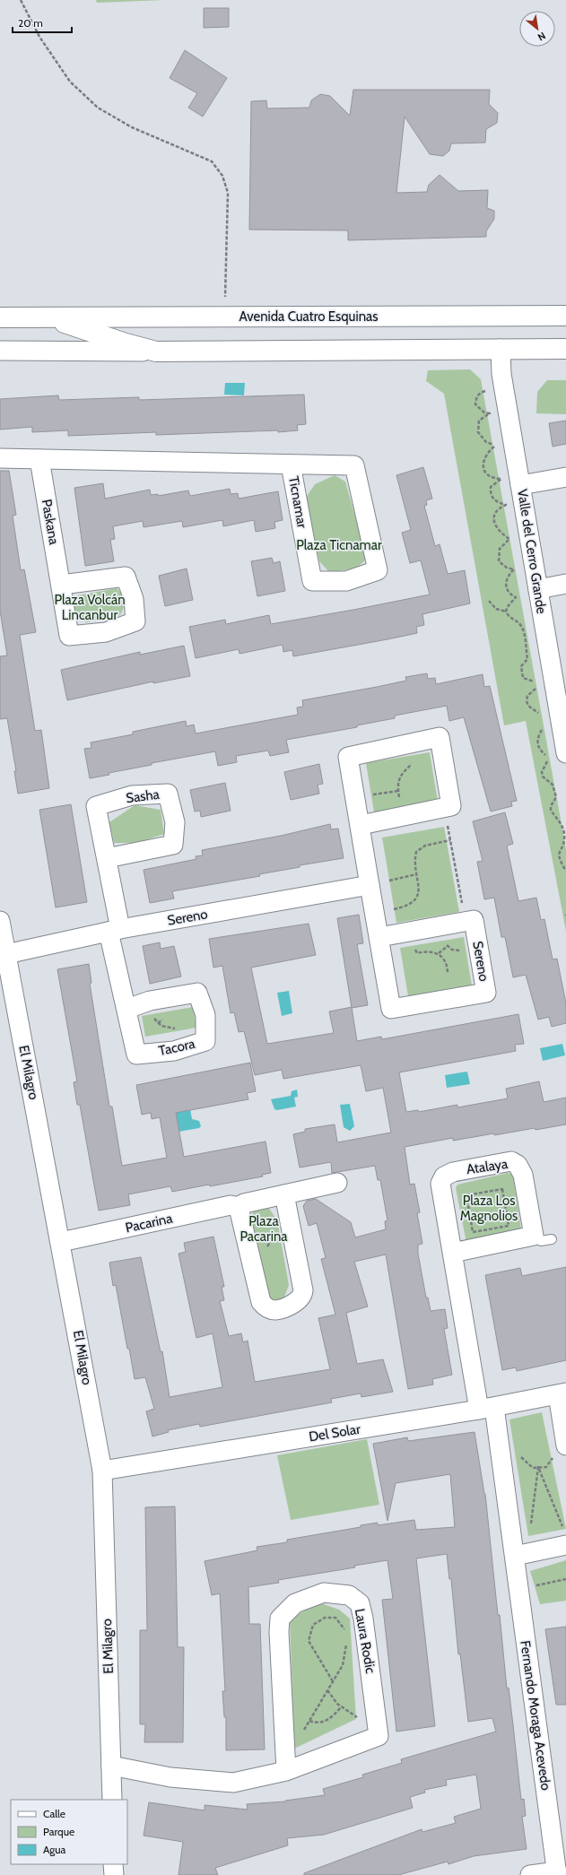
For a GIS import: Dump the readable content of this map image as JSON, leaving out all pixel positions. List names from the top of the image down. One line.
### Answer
{"streets":{"main road":["Avenida Cuatro Esquinas"],"street":["Ticnamar","Paskana","Valle del Cerro Grande","Sasha","Sereno","Tacora","El Milagro","Atalaya","Pacarina","Del Solar","Laura Rodic","Fernando Moraga Acevedo"]},"crossings":[["Avenida Cuatro Esquinas","Valle del Cerro Grande"],["Ticnamar","Paskana"],["Sasha","Sereno"],["Sasha","Tacora"],["Sereno","Tacora"],["Sereno","El Milagro"],["El Milagro","Pacarina"],["El Milagro","Del Solar"],["Atalaya","Del Solar"],["Atalaya","Fernando Moraga Acevedo"],["Del Solar","Fernando Moraga Acevedo"]],"parks":["Plaza Ticnamar","Plaza Volcán Lincanbur","Plaza Los Magnolios","Plaza Pacarina"],"legend":["Calle","Parque","Agua"],"scale_bar":"20 m","north":"bottom right"}
